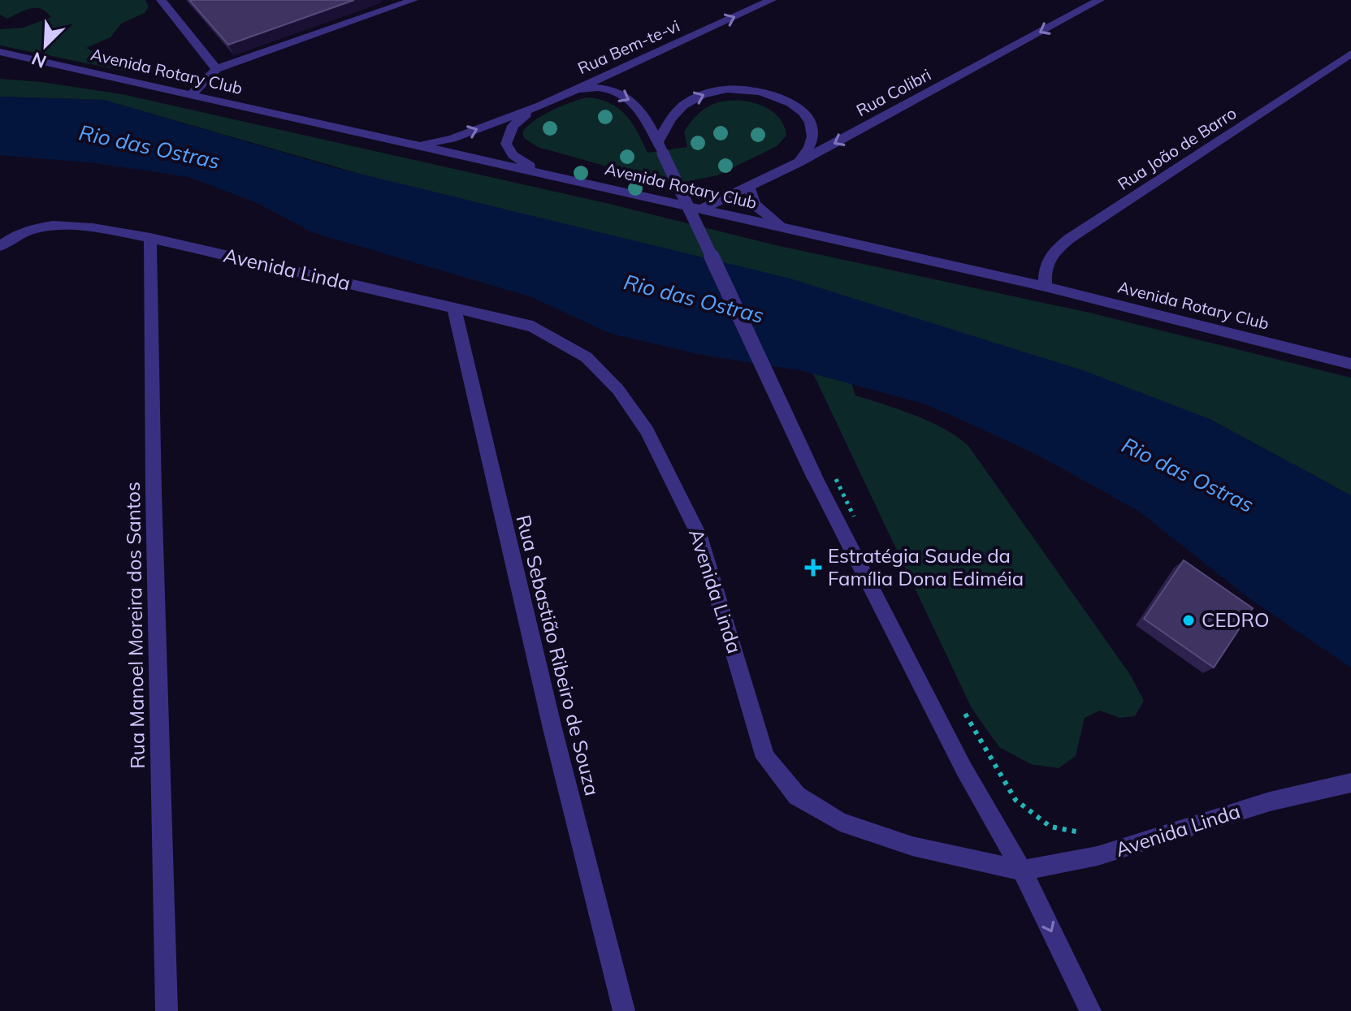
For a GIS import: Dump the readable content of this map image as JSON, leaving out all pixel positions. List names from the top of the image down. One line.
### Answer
{"streets":{"street":["Rua Bem-te-vi","Avenida Rotary Club","Rua Colibri","Rua João de Barro","Avenida Linda","Rua Manoel Moreira dos Santos","Rua Sebastião Ribeiro de Souza"]},"crossings":[["Avenida Rotary Club","Rua Colibri"],["Avenida Rotary Club","Rua João de Barro"],["Avenida Linda","Rua Manoel Moreira dos Santos"],["Avenida Linda","Rua Sebastião Ribeiro de Souza"]],"one_way":["Rua Bem-te-vi","Rua Colibri"],"water":["Rio das Ostras"],"places":{"health":["Estratégia Saude da Família Dona Ediméia"],"other":["CEDRO"]},"north":"bottom left"}
